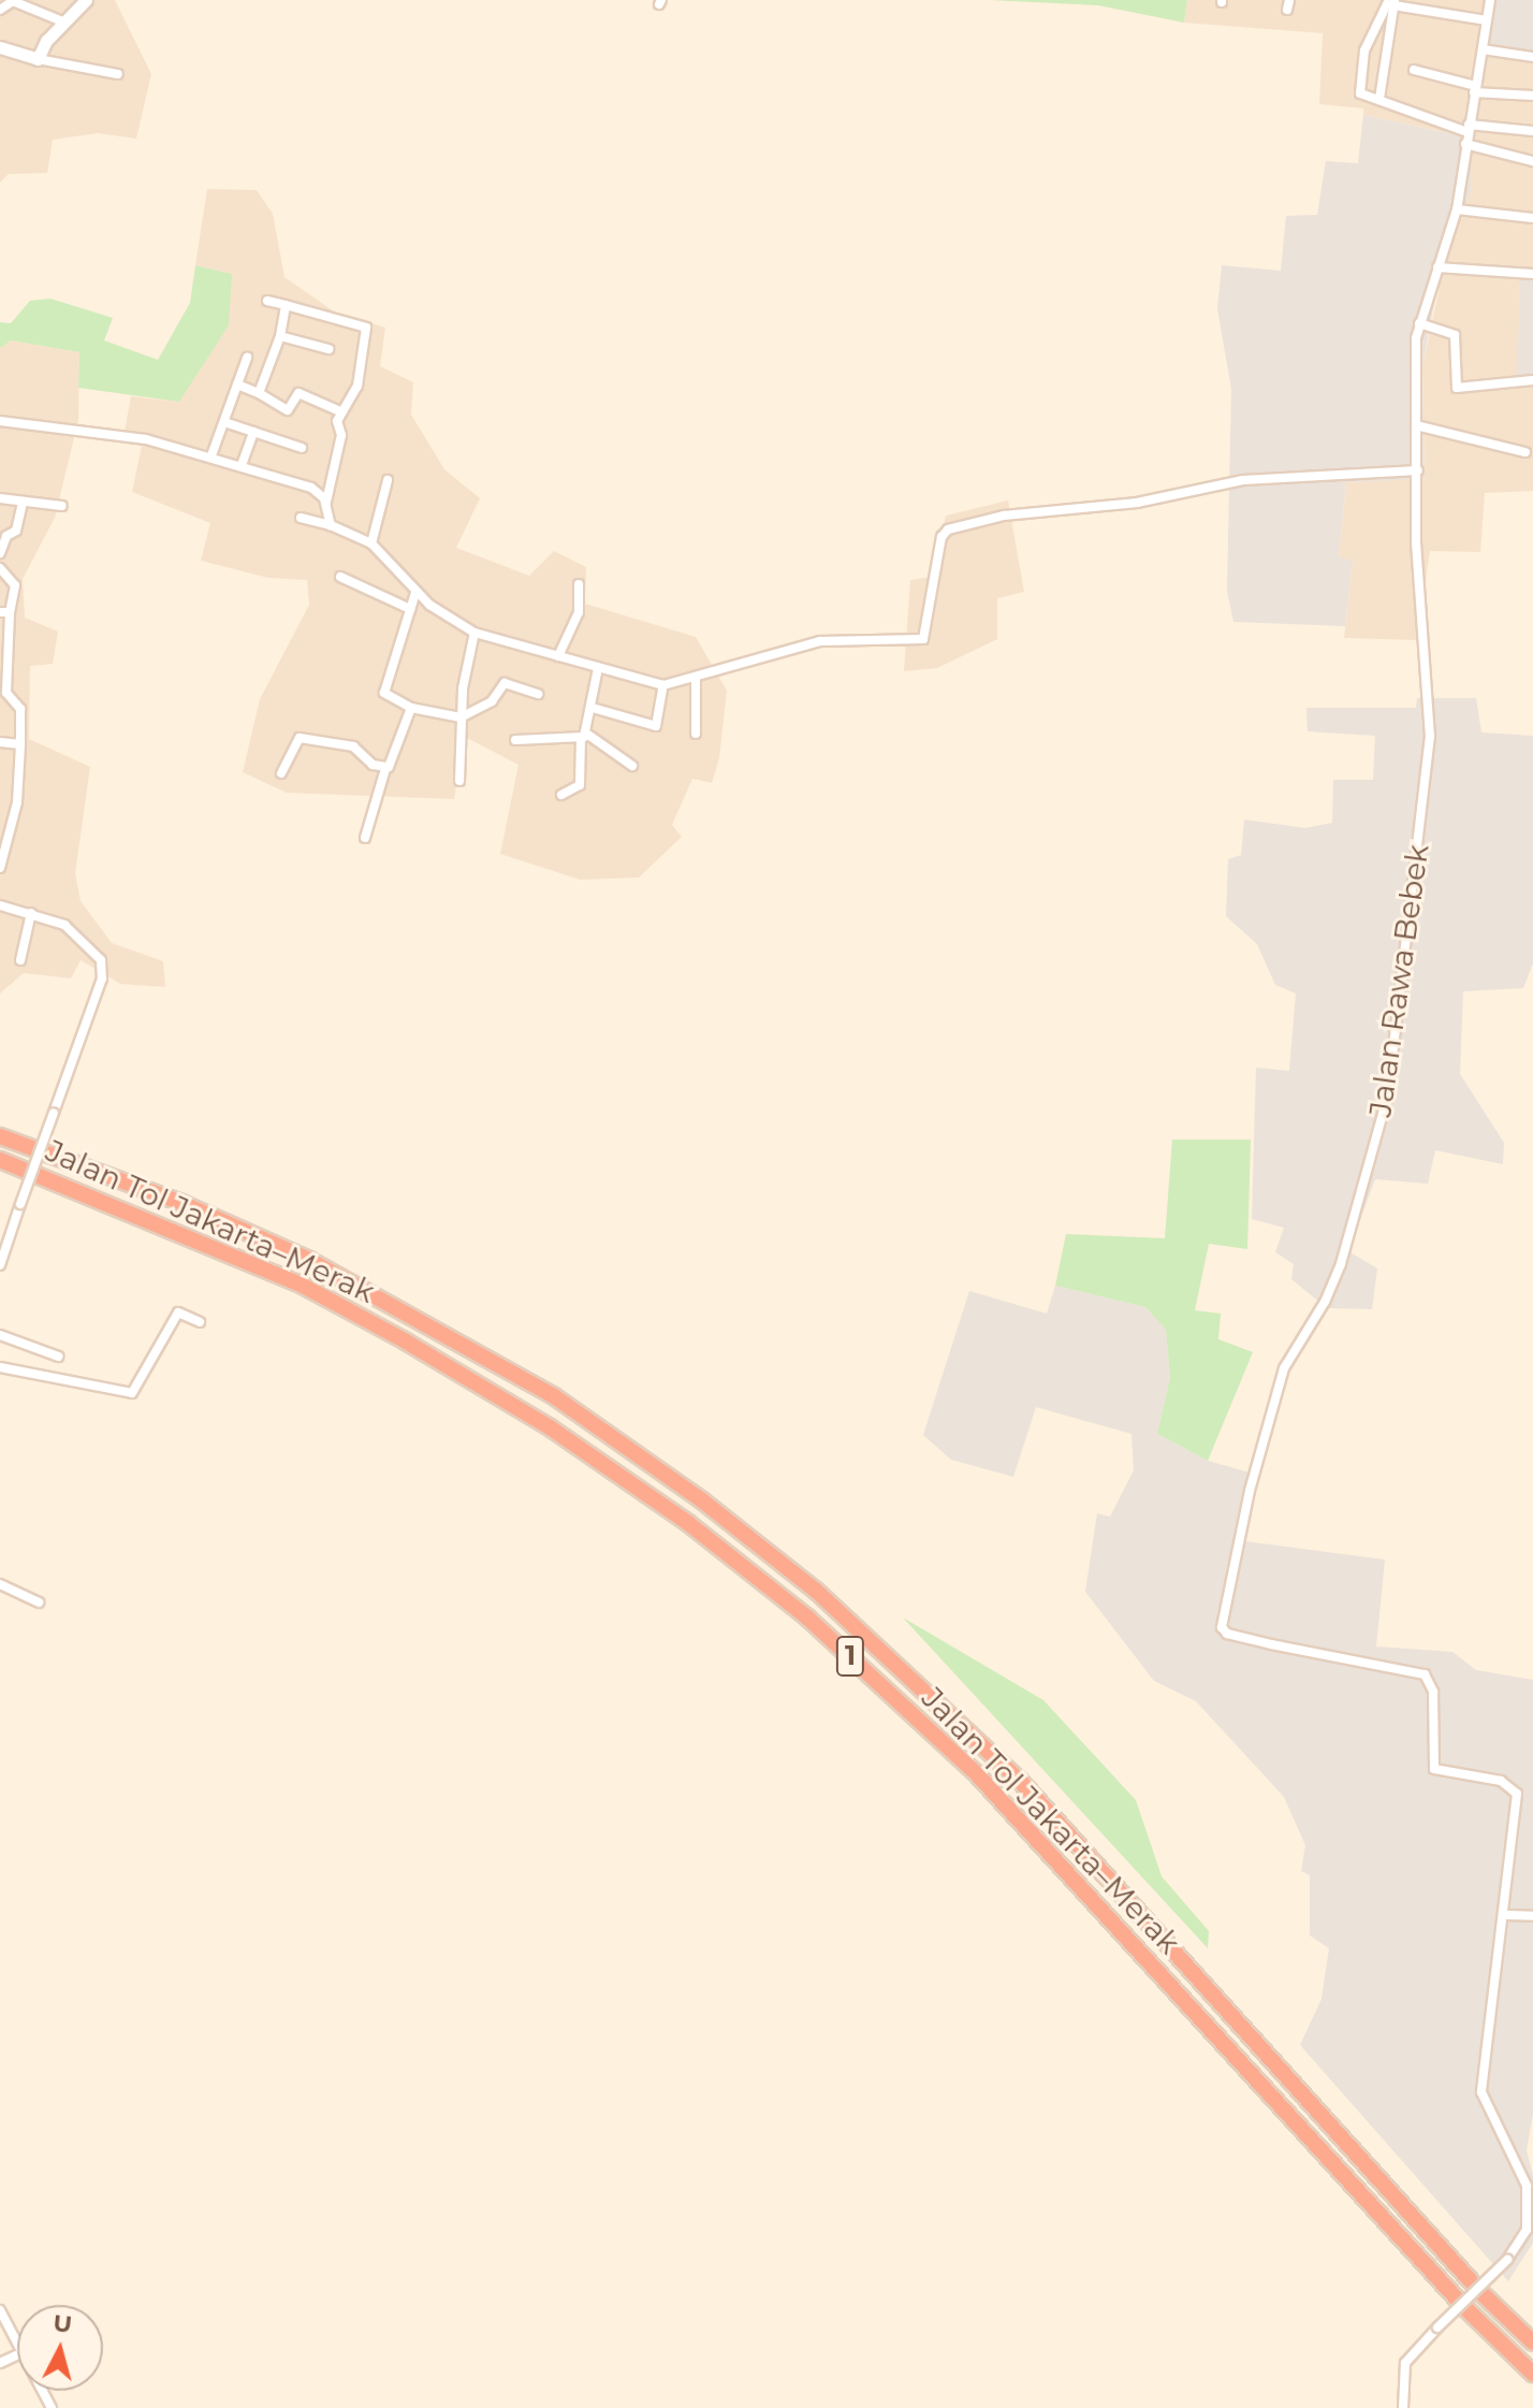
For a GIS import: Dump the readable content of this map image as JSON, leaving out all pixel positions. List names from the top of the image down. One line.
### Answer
{"streets":{"highway":["Jalan Tol Jakarta–Merak","1"],"street":["Jalan Rawa Bebek"]},"north":"top"}
